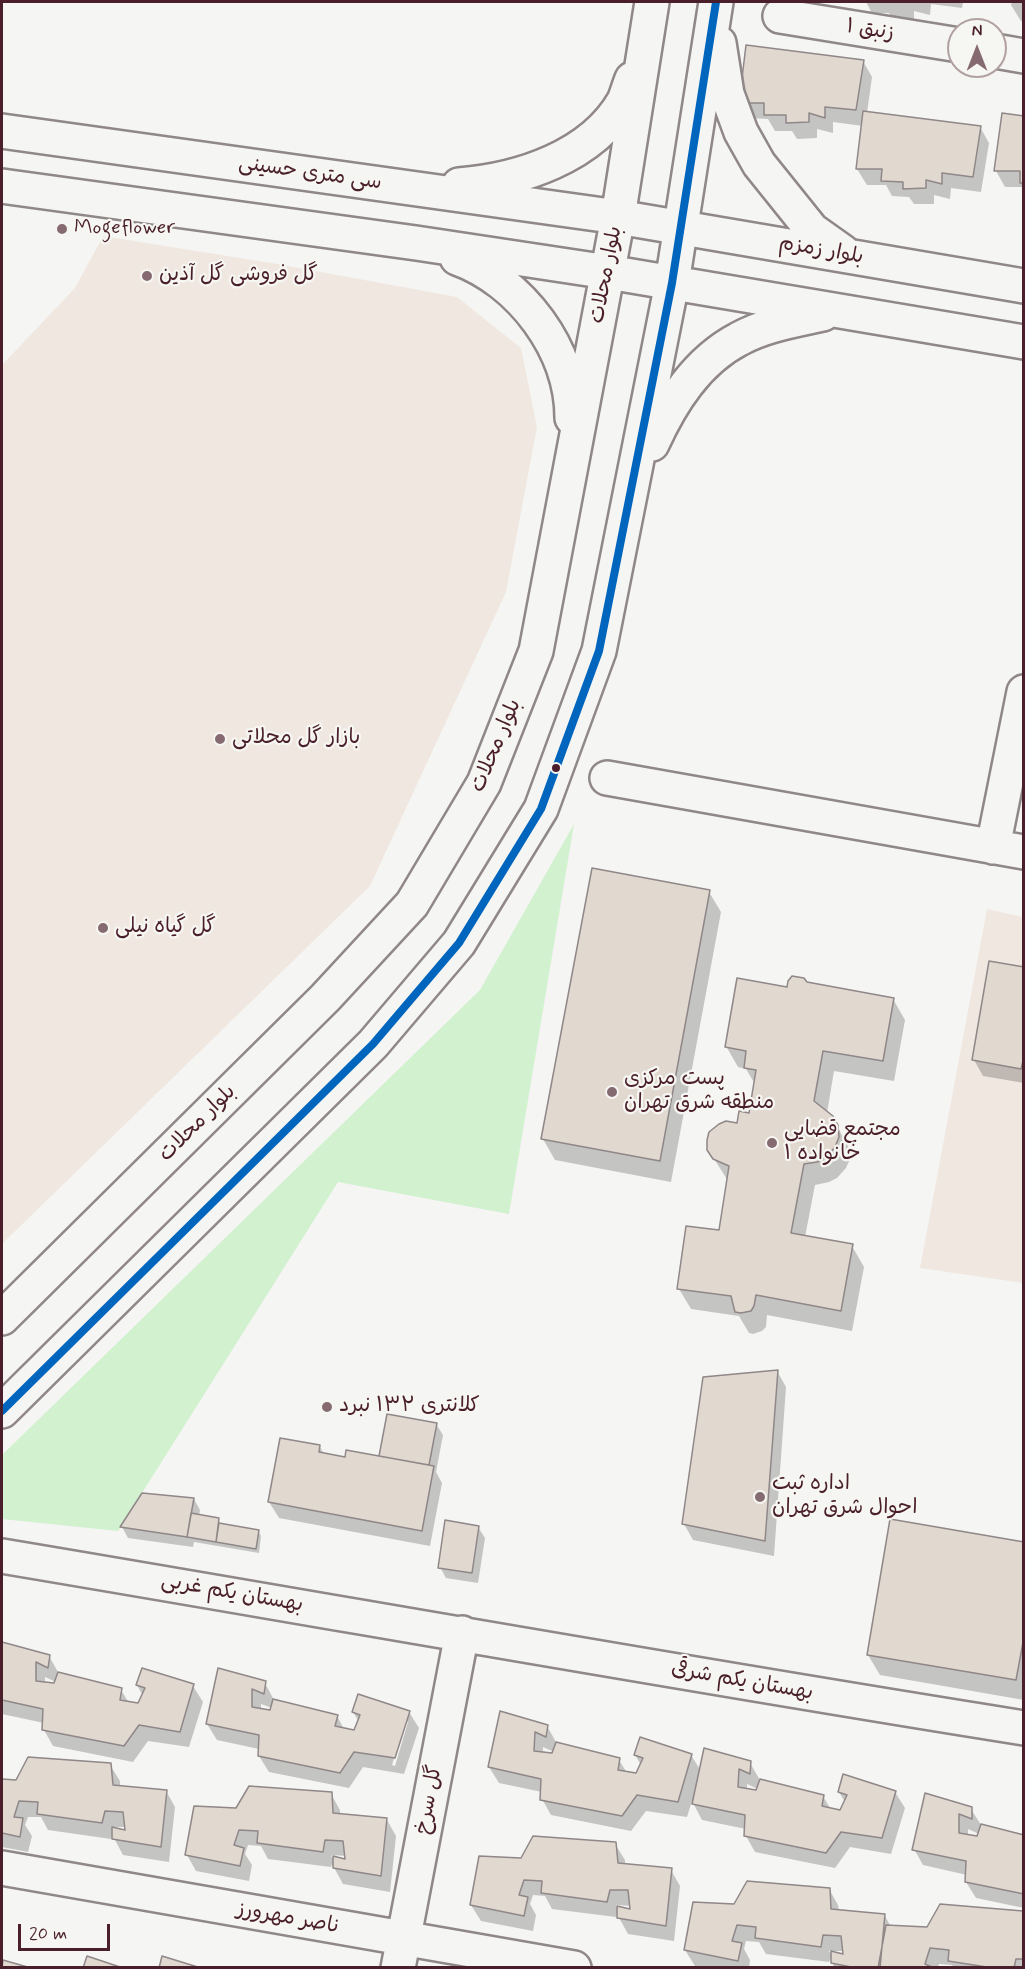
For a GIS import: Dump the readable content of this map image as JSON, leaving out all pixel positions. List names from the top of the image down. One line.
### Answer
{"streets":{"main road":["زنبق ۱","سی متری حسینی","بلوار زمزم","بلوار محلات","بهستان یکم غربی","بهستان یکم شرقی","گل سرخ","ناصر مهرورز"]},"crossings":[["سی متری حسینی","بلوار زمزم"],["سی متری حسینی","بلوار محلات"],["بلوار زمزم","بلوار محلات"],["بهستان یکم غربی","بهستان یکم شرقی"],["بهستان یکم غربی","گل سرخ"],["بهستان یکم شرقی","گل سرخ"],["گل سرخ","ناصر مهرورز"]],"places":["Mogeflower","گل فروشی گل آذین","بازار گل محلاتی","گل گیاه نیلی","پست مرکزی منطقه شرق تهران","مجتمع قضایی خانواده ۱","کلانتری ۱۳۲ نبرد","اداره ثبت احوال شرق تهران"],"scale_bar":"20 m","north":"top"}
